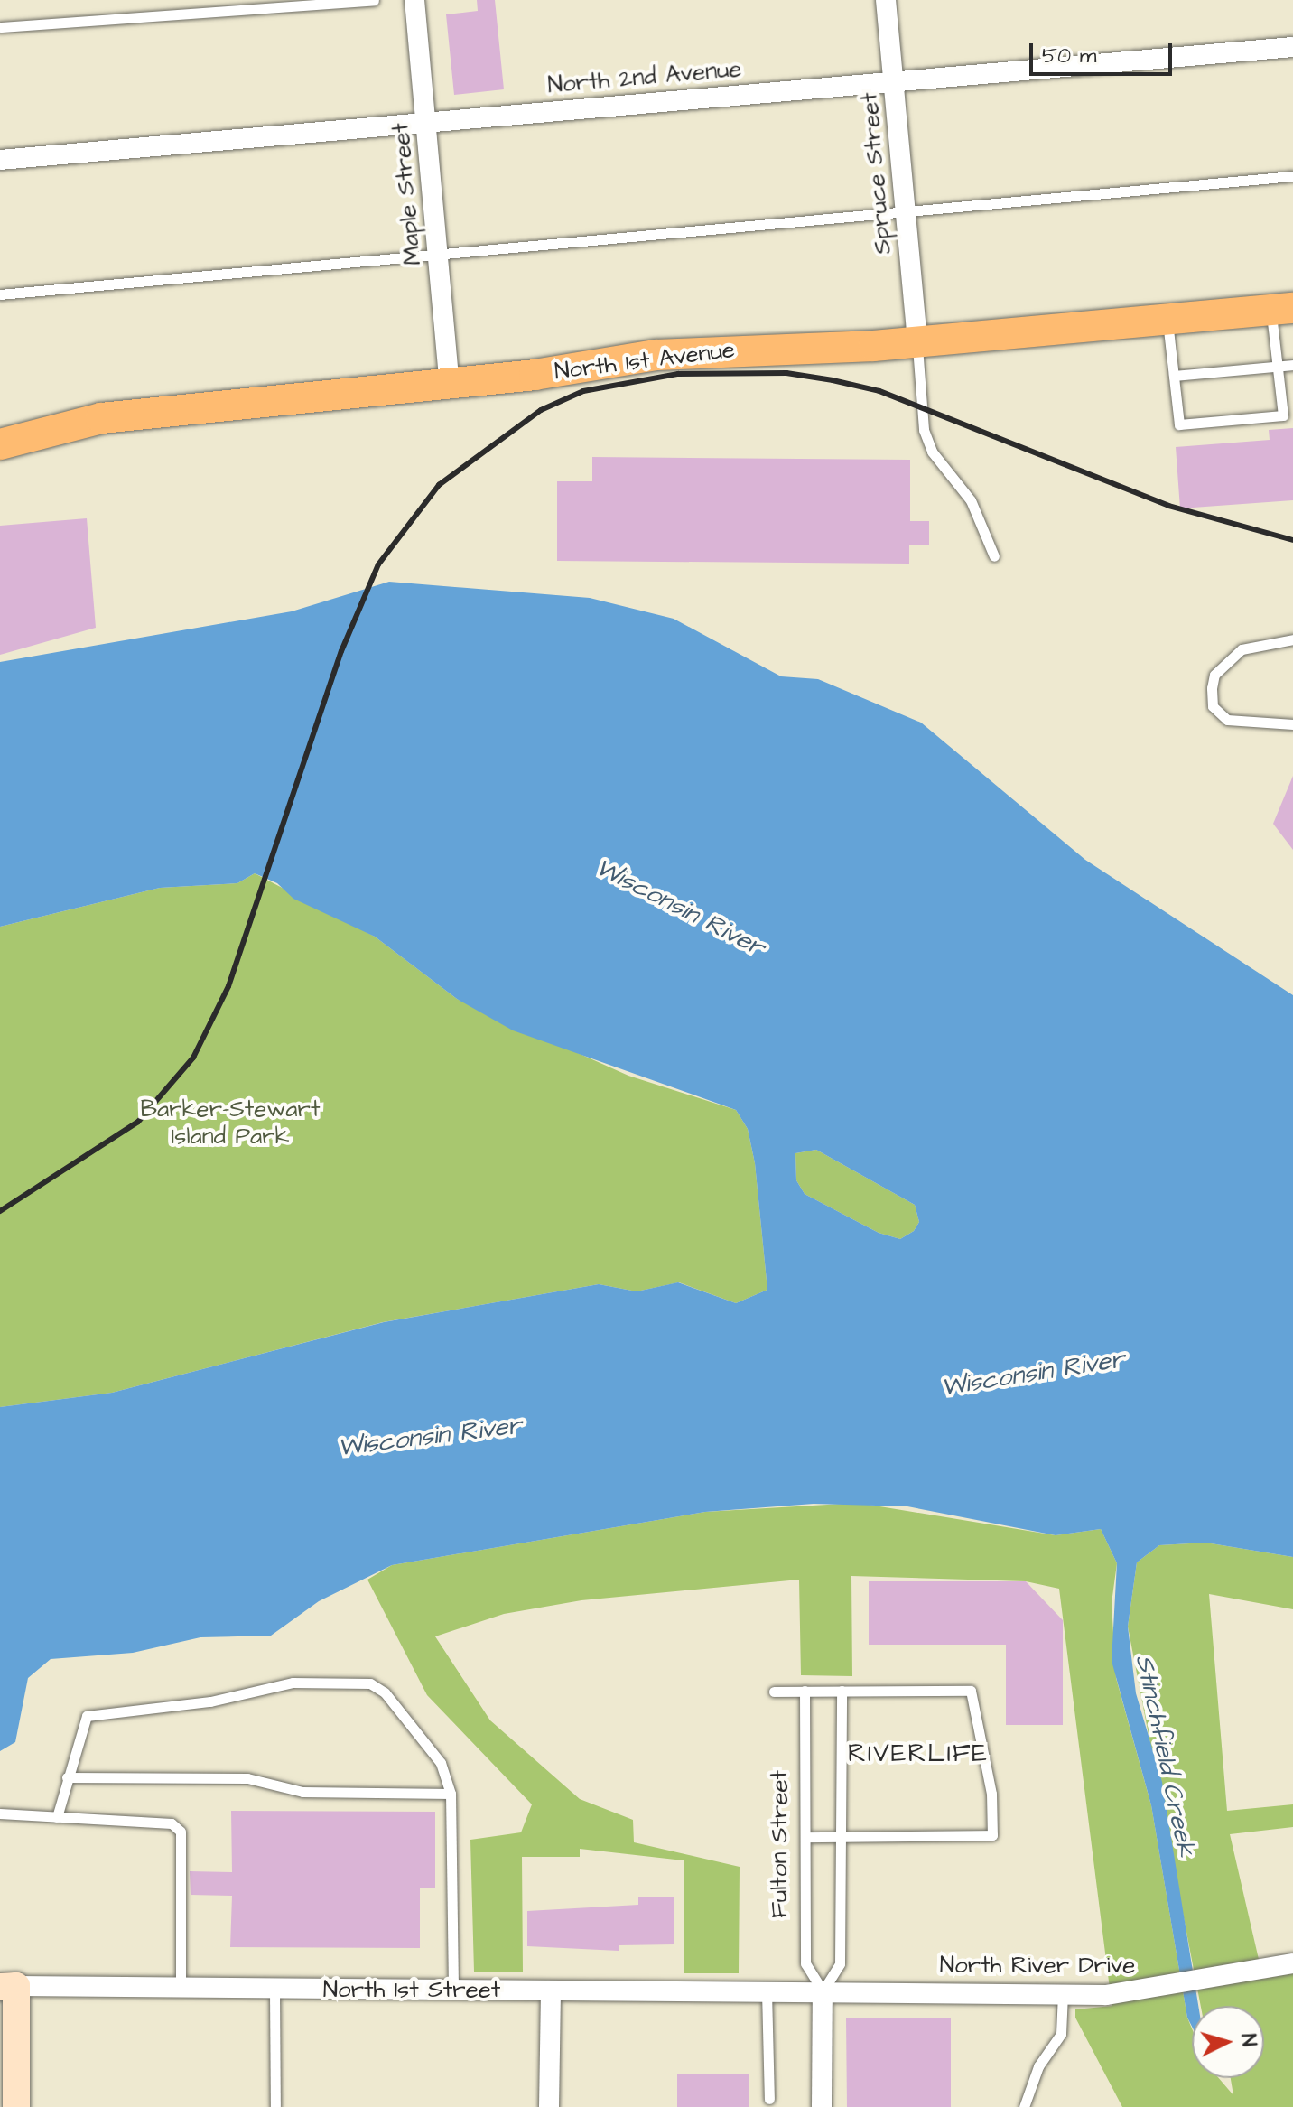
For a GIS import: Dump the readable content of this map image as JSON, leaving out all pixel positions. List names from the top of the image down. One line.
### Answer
{"streets":{"main road":["North 1st Avenue"],"street":["North 2nd Avenue","Spruce Street","Maple Street","Fulton Street","North River Drive","North 1st Street"]},"crossings":[["North 2nd Avenue","Spruce Street"],["North 2nd Avenue","Maple Street"],["Spruce Street","North 1st Avenue"],["Maple Street","North 1st Avenue"],["Fulton Street","North River Drive"],["Fulton Street","North 1st Street"],["North River Drive","North 1st Street"]],"districts":["RIVERLIFE"],"water":["Wisconsin River","Stinchfield Creek"],"parks":["Barker-Stewart Island Park"],"scale_bar":"50 m","north":"right"}
